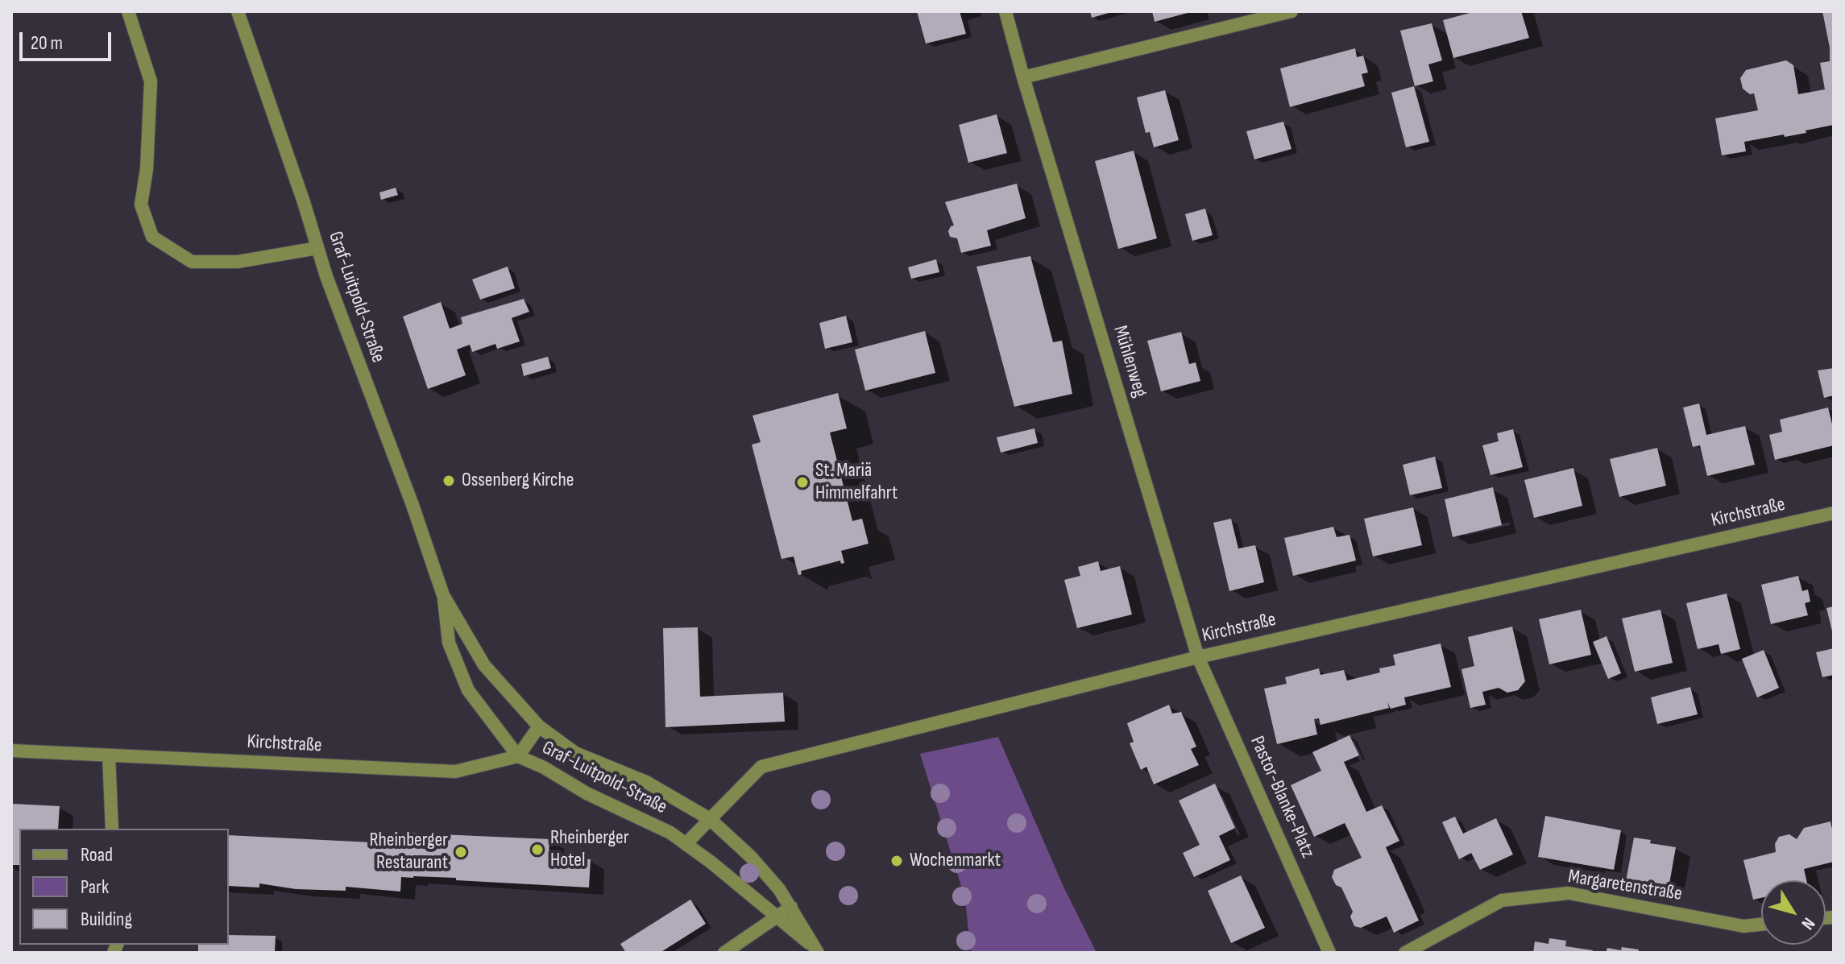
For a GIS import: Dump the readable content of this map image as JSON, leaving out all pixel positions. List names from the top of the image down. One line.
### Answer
{"streets":{"street":["Graf-Luitpold-Straße","Mühlenweg","Kirchstraße","Pastor-Blanke-Platz","Margaretenstraße"]},"crossings":[["Graf-Luitpold-Straße","Kirchstraße"],["Mühlenweg","Kirchstraße"],["Mühlenweg","Pastor-Blanke-Platz"],["Kirchstraße","Pastor-Blanke-Platz"]],"places":["Ossenberg Kirche","St. Mariä Himmelfahrt","Rheinberger Hotel","Rheinberger Restaurant","Wochenmarkt"],"legend":["Road","Park","Building"],"scale_bar":"20 m","north":"bottom right"}
